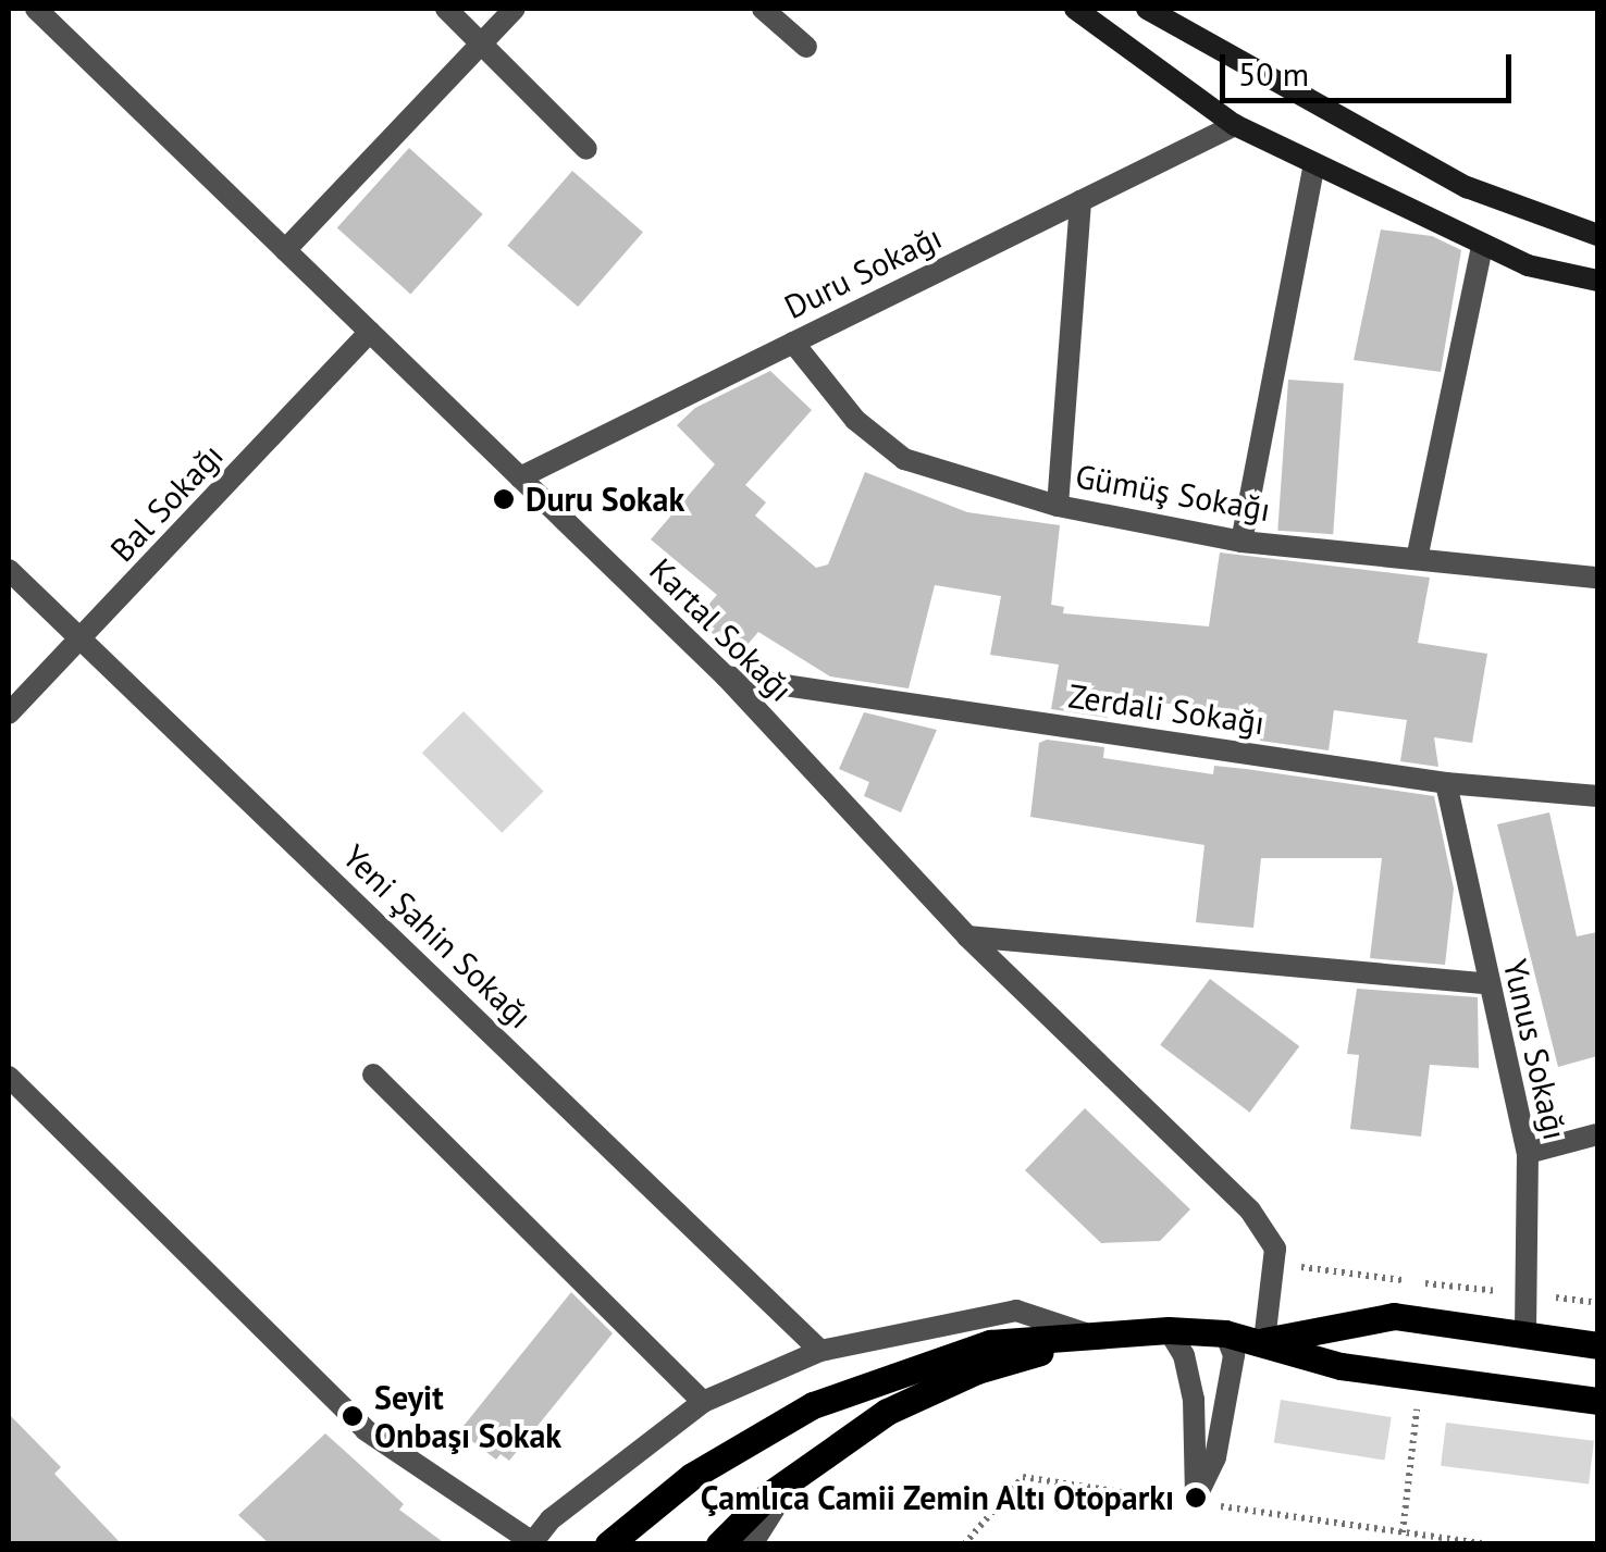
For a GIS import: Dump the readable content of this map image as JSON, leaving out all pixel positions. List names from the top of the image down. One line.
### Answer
{"streets":{"street":["Duru Sokağı","Gümüş Sokağı","Bal Sokağı","Kartal Sokağı","Zerdali Sokağı","Yeni Şahin Sokağı","Yunus Sokağı"]},"crossings":[["Duru Sokağı","Gümüş Sokağı"],["Duru Sokağı","Kartal Sokağı"],["Bal Sokağı","Kartal Sokağı"],["Bal Sokağı","Yeni Şahin Sokağı"],["Kartal Sokağı","Zerdali Sokağı"],["Zerdali Sokağı","Yunus Sokağı"]],"places":["Duru Sokak","Seyit Onbaşı Sokak","Çamlıca Camii Zemin Altı Otoparkı"],"scale_bar":"50 m"}
